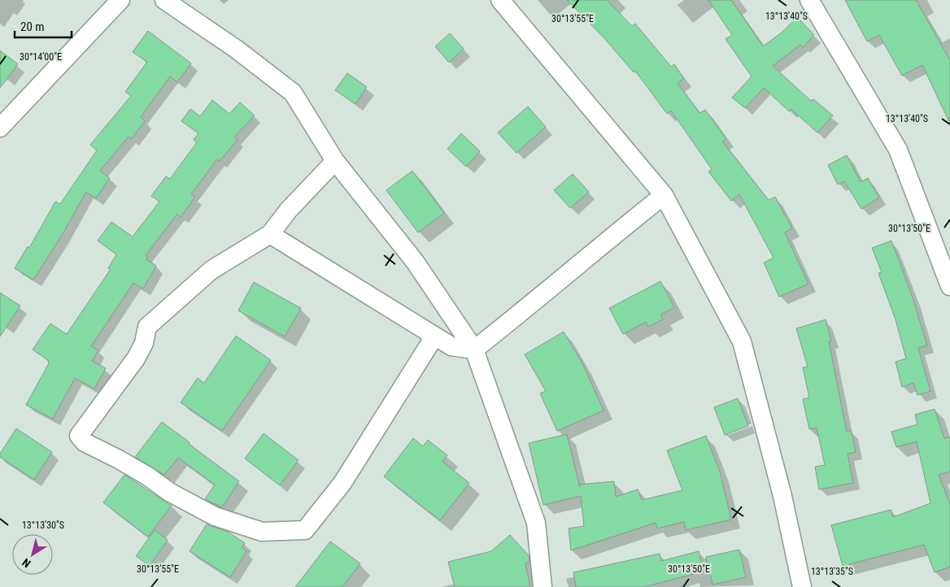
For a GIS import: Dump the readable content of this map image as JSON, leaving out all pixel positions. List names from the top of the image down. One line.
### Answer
{"scale_bar":"20 m","north":"bottom left","coordinates":["13°13'40\"S","30°13'55\"E","30°14'00\"E","30°13'50\"E","13°13'30\"S","13°13'35\"S"]}
